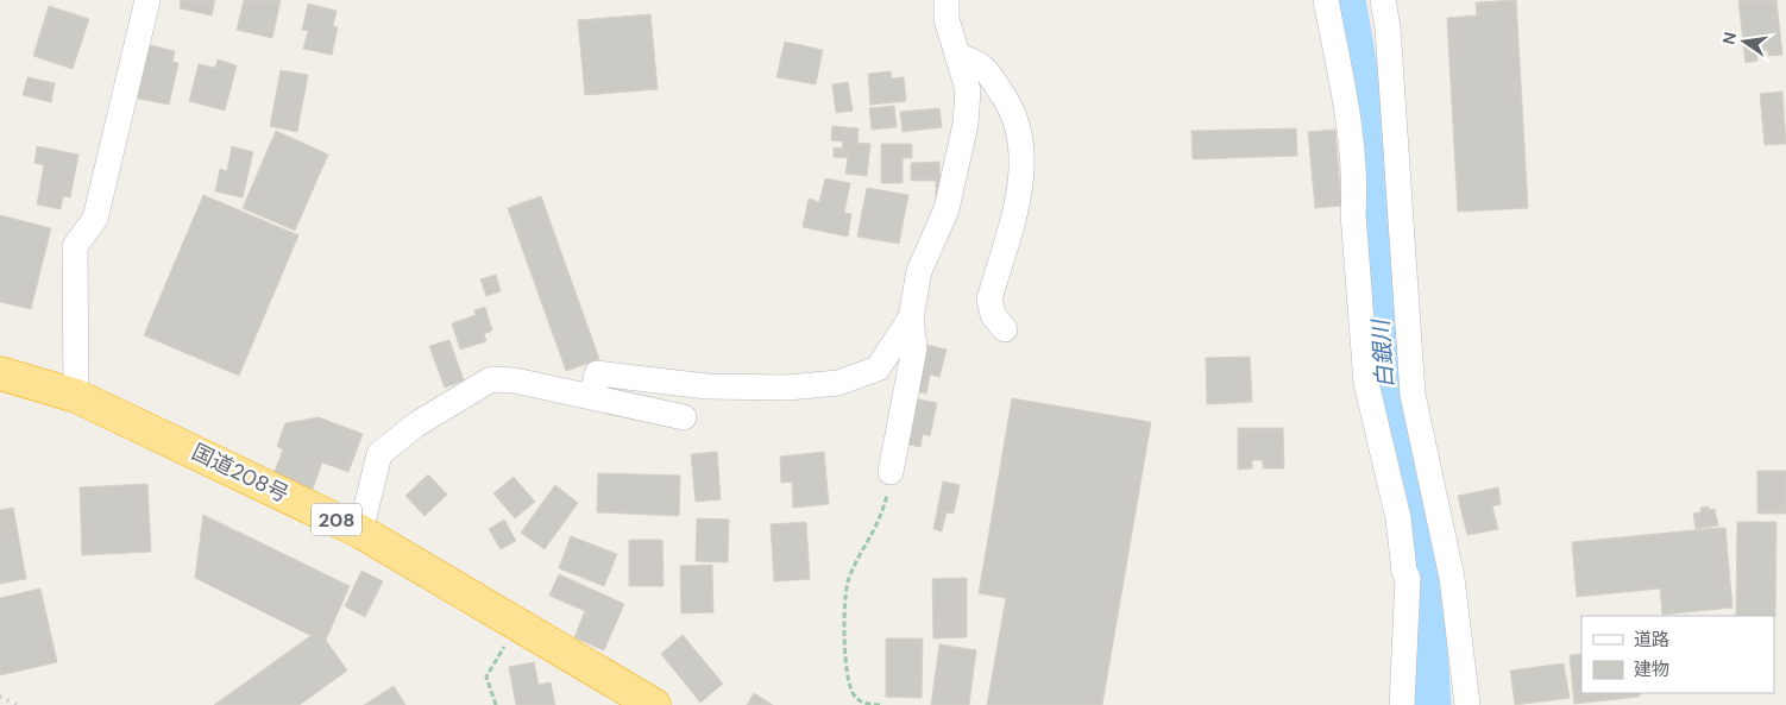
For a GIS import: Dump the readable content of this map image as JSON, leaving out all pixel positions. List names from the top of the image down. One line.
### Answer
{"streets":{"highway":["国道208号","208"]},"water":["白銀川"],"legend":["道路","建物"],"north":"left"}
